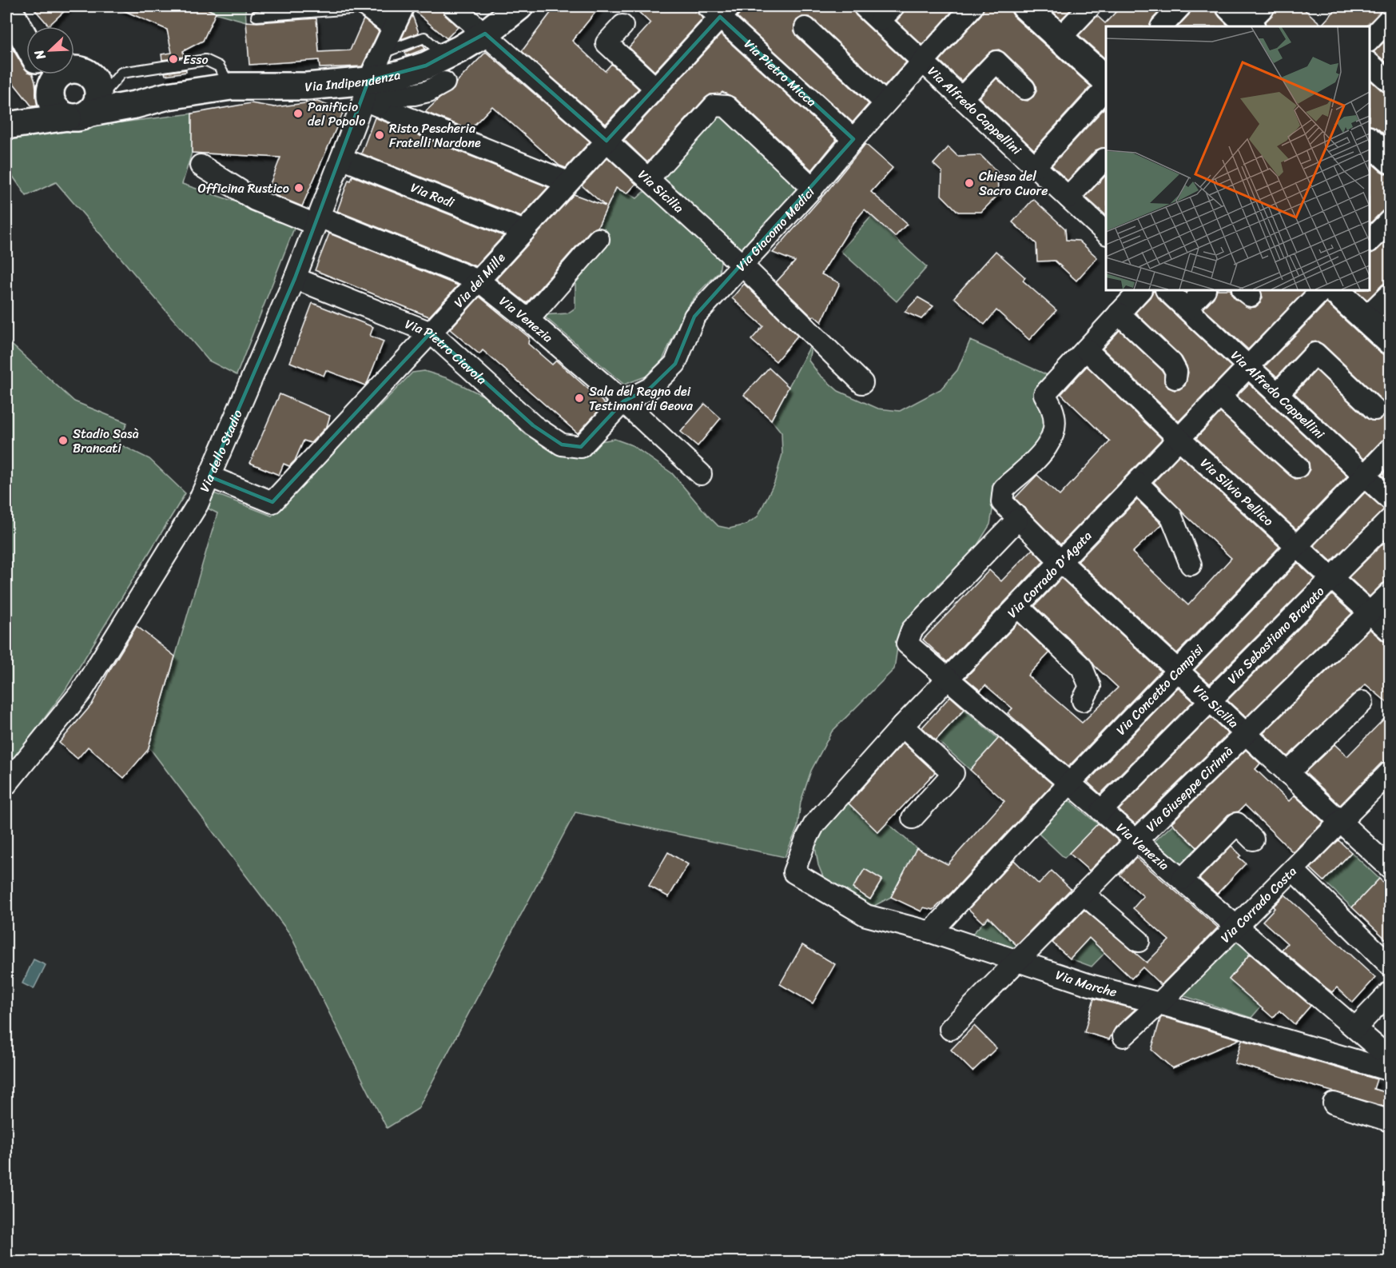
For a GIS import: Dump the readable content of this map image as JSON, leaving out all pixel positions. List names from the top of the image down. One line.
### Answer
{"streets":{"street":["Via Pietro Micca","Via Indipendenza","Via Alfredo Cappellini","Via Sicilia","Via Rodi","Via Giacomo Medici","Via dei Mille","Via Venezia","Via Pietro Ciavola","Via dello Stadio","Via Silvio Pellico","Via Corrado D'Agata","Via Sebastiano Bravato","Via Concetto Campisi","Via Giuseppe Cirinnà","Via Corrado Costa","Via Marche"]},"crossings":[["Via Pietro Micca","Via Giacomo Medici"],["Via Pietro Micca","Via dei Mille"],["Via Indipendenza","Via Sicilia"],["Via Indipendenza","Via dello Stadio"],["Via Alfredo Cappellini","Via Giacomo Medici"],["Via Alfredo Cappellini","Via Corrado D'Agata"],["Via Alfredo Cappellini","Via Concetto Campisi"],["Via Sicilia","Via Giacomo Medici"],["Via Sicilia","Via dei Mille"],["Via Sicilia","Via Venezia"],["Via Sicilia","Via Silvio Pellico"],["Via Sicilia","Via Corrado D'Agata"],["Via Sicilia","Via Sebastiano Bravato"],["Via Sicilia","Via Concetto Campisi"],["Via Sicilia","Via Giuseppe Cirinnà"],["Via Sicilia","Via Corrado Costa"],["Via Rodi","Via dei Mille"],["Via Rodi","Via dello Stadio"],["Via Giacomo Medici","Via Venezia"],["Via Giacomo Medici","Via Pietro Ciavola"],["Via dei Mille","Via Venezia"],["Via dei Mille","Via Pietro Ciavola"],["Via dei Mille","Via dello Stadio"],["Via Venezia","Via dello Stadio"],["Via Venezia","Via Corrado D'Agata"],["Via Venezia","Via Sebastiano Bravato"],["Via Venezia","Via Concetto Campisi"],["Via Venezia","Via Giuseppe Cirinnà"],["Via Venezia","Via Corrado Costa"],["Via Venezia","Via Marche"],["Via Pietro Ciavola","Via dello Stadio"],["Via Silvio Pellico","Via Corrado D'Agata"],["Via Silvio Pellico","Via Sebastiano Bravato"],["Via Silvio Pellico","Via Concetto Campisi"],["Via Silvio Pellico","Via Giuseppe Cirinnà"],["Via Corrado D'Agata","Via Marche"],["Via Concetto Campisi","Via Marche"],["Via Giuseppe Cirinnà","Via Marche"],["Via Corrado Costa","Via Marche"]],"places":["Esso","Panificio del Popolo","Risto Pescheria Fratelli Nardone","Chiesa del Sacro Cuore","Officina Rustico","Sala del Regno dei Testimoni di Geova","Stadio Sasà Brancati"],"north":"bottom left"}
